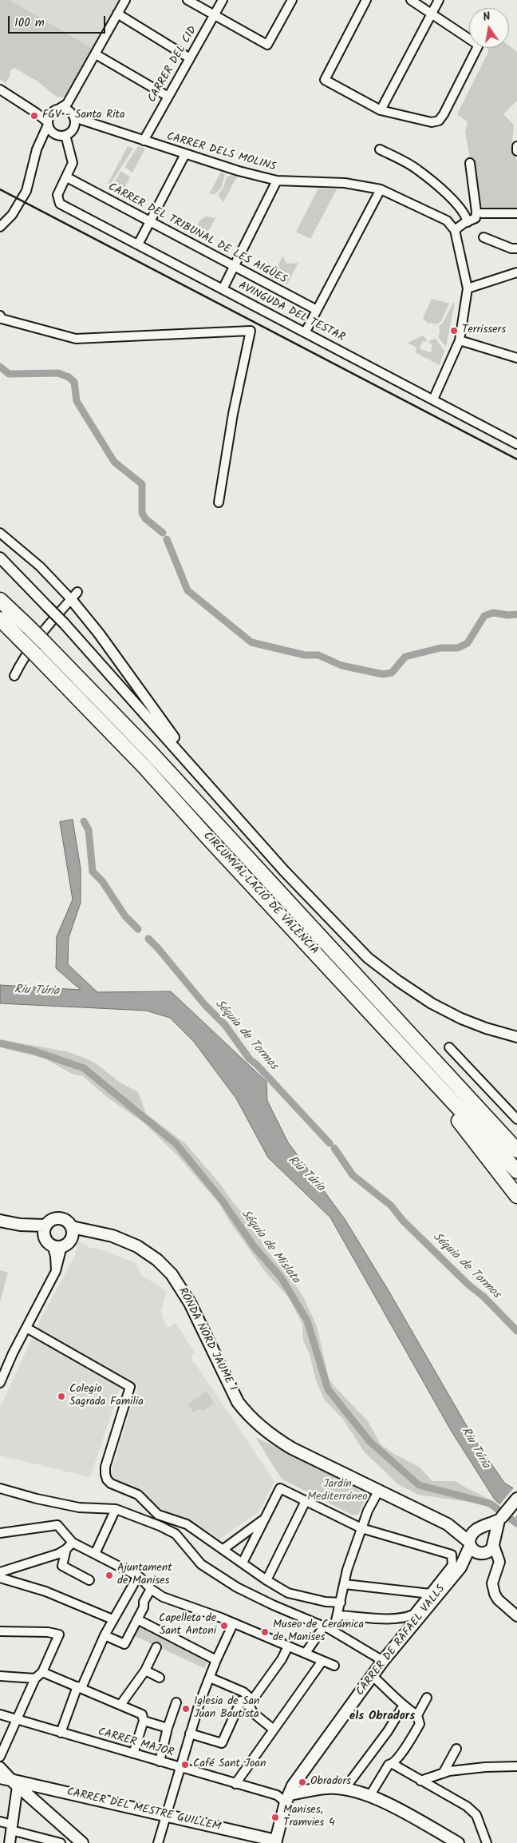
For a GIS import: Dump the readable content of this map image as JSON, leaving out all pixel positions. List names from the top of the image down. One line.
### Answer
{"streets":{"highway":["CIRCUMVAL·LACIÓ DE VALÈNCIA"],"main road":["RONDA NORD JAUME I","CARRER DE RAFAEL VALLS","CARRER DEL MESTRE GUILLEM"],"street":["CARRER DEL CID","CARRER DELS MOLINS","CARRER DEL TRIBUNAL DE LES AIGÜES","AVINGUDA DEL TESTAR","CARRER MAJOR"]},"crossings":[["CARRER DEL CID","CARRER DELS MOLINS"],["CARRER DEL TRIBUNAL DE LES AIGÜES","AVINGUDA DEL TESTAR"],["CARRER DE RAFAEL VALLS","CARRER MAJOR"],["CARRER DE RAFAEL VALLS","CARRER DEL MESTRE GUILLEM"]],"districts":["els Obradors"],"water":["Riu Túria","Séquia de Tormos","Séquia de Mislata"],"parks":["Jardín Mediterráneo"],"places":["FGV - Santa Rita","Terrissers","Colegio Sagrada Familia","Ajuntament de Manises","Capelleta de Sant Antoni","Museo de Cerámica de Manises","Iglesia de San Juan Bautista","Café Sant Joan","Obradors","Manises, Tramvies 4"],"scale_bar":"100 m","north":"top"}
